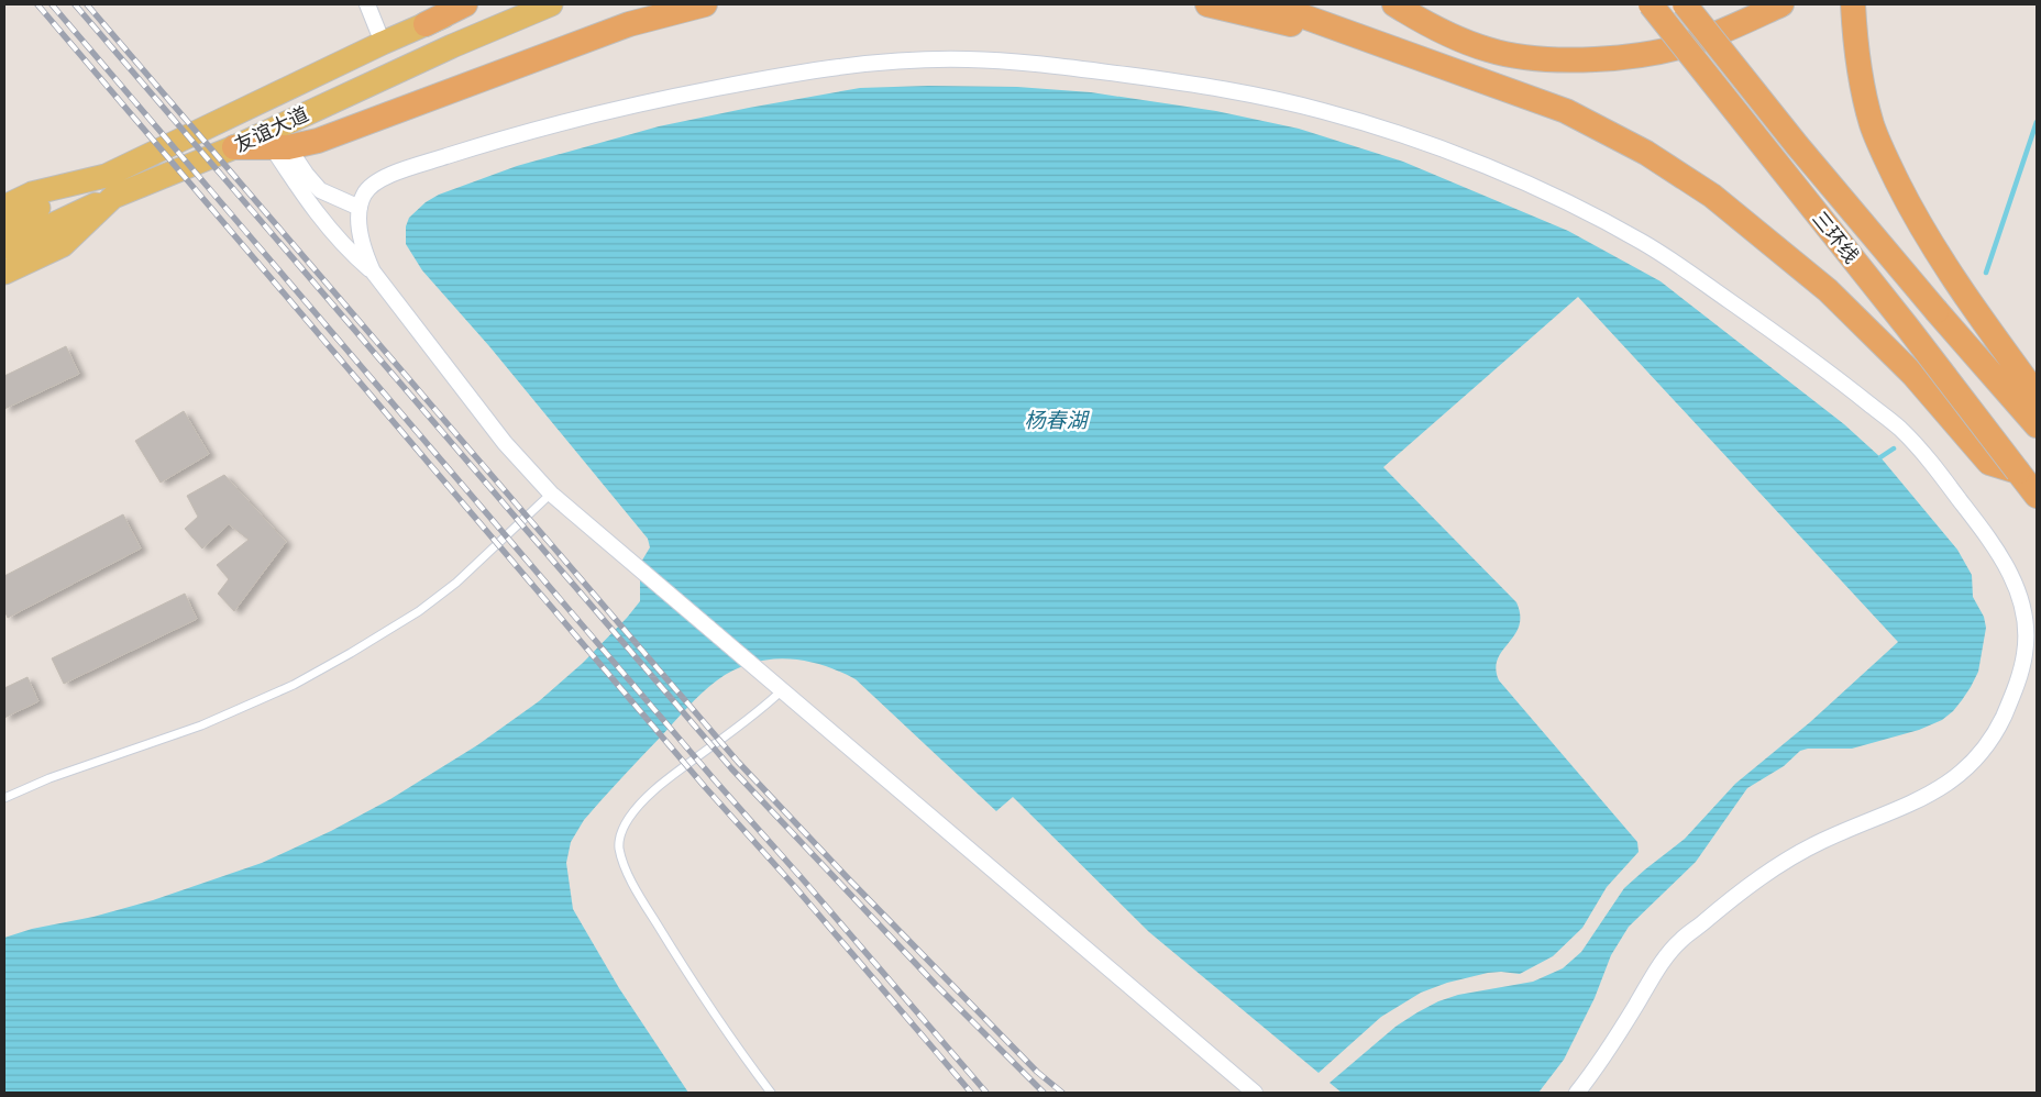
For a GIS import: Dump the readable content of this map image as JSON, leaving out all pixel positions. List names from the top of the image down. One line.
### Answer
{"streets":{"highway":["三环线"],"main road":["友谊大道"]},"water":["杨春湖"]}
